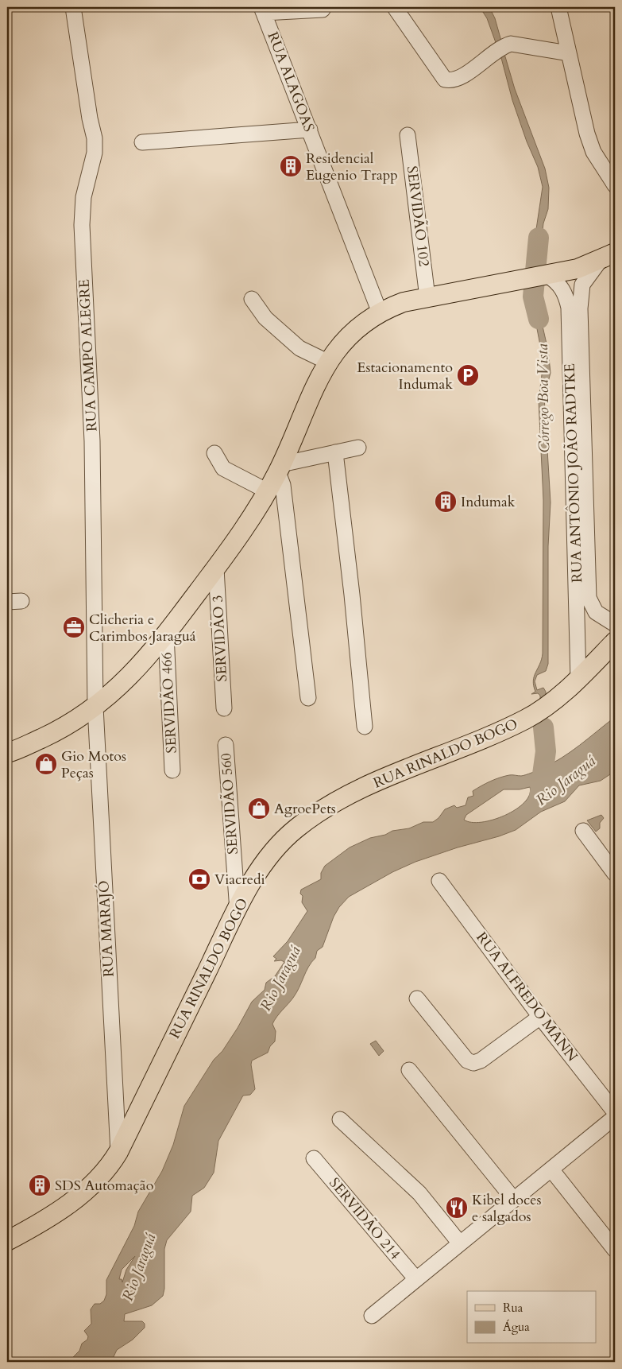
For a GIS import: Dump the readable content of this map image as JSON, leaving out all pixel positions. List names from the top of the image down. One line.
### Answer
{"streets":{"main road":["RUA RINALDO BOGO"],"street":["RUA ALAGOAS","SERVIDÃO 102","RUA CAMPO ALEGRE","RUA ANTÔNIO JOÃO RADTKE","SERVIDÃO 3","SERVIDÃO 466","SERVIDÃO 560","RUA MARAJÓ","RUA ALFREDO MANN","SERVIDÃO 214"]},"crossings":[["RUA CAMPO ALEGRE","RUA MARAJÓ"],["RUA ANTÔNIO JOÃO RADTKE","RUA RINALDO BOGO"],["RUA RINALDO BOGO","SERVIDÃO 560"],["RUA RINALDO BOGO","RUA MARAJÓ"]],"water":["Córrego Boa Vista","Rio Jaraguá"],"places":{"building":["Residencial Eugenio Trapp","Indumak","SDS Automação"],"parking":["Estacionamento Indumak"],"office":["Clicheria e Carimbos Jaraguá"],"shop":["Gio Motos Peças","AgroePets"],"bank":["Viacredi"],"restaurant":["Kibel doces e salgados"]},"legend":["Rua","Água"]}
